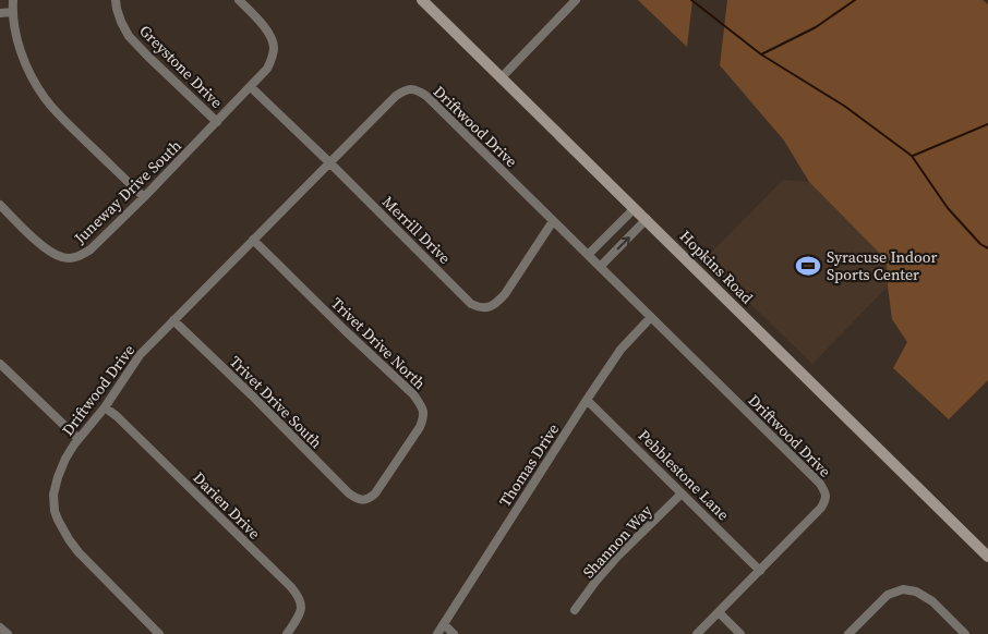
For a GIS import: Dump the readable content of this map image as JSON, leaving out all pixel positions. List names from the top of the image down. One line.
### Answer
{"streets":{"street":["Greystone Drive","Driftwood Drive","Juneway Drive South","Merrill Drive","Hopkins Road","Trivet Drive North","Trivet Drive South","Thomas Drive","Pebblestone Lane","Darien Drive","Shannon Way"]},"crossings":[["Greystone Drive","Juneway Drive South"],["Driftwood Drive","Merrill Drive"],["Driftwood Drive","Trivet Drive North"],["Driftwood Drive","Trivet Drive South"],["Driftwood Drive","Thomas Drive"],["Driftwood Drive","Pebblestone Lane"],["Driftwood Drive","Darien Drive"],["Juneway Drive South","Merrill Drive"],["Trivet Drive North","Trivet Drive South"],["Thomas Drive","Pebblestone Lane"],["Pebblestone Lane","Shannon Way"]],"places":{"sports":["Syracuse Indoor Sports Center"]}}
